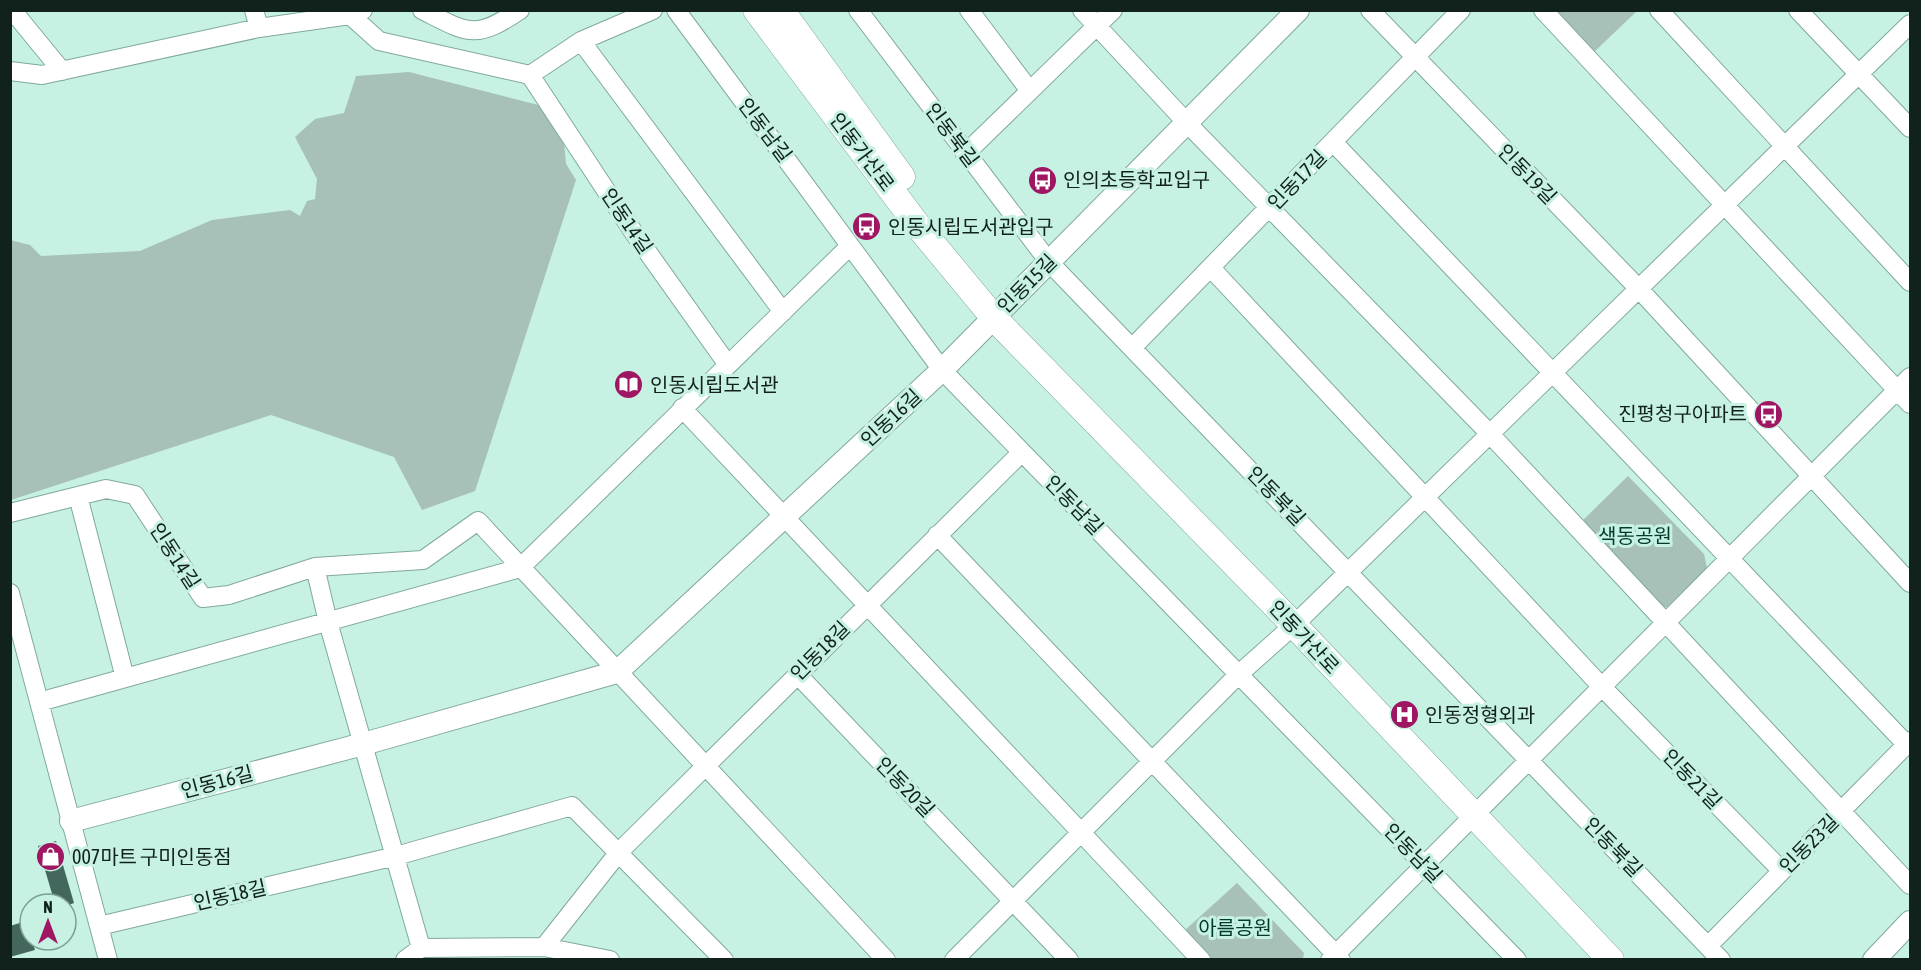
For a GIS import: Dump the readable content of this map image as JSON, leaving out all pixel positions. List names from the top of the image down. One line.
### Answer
{"streets":{"main road":["인동가산로"],"street":["인동남길","인동북길","인동19길","인동17길","인동14길","인동15길","인동16길","인동18길","인동21길","인동20길","인동23길"]},"crossings":[["인동남길","인동16길"],["인동남길","인동18길"],["인동북길","인동17길"],["인동북길","인동15길"],["인동북길","인동23길"],["인동가산로","인동15길"],["인동가산로","인동16길"],["인동19길","인동17길"],["인동15길","인동16길"],["인동18길","인동20길"],["인동21길","인동23길"]],"parks":["색동공원","아름공원"],"places":{"bus stop":["인의초등학교입구","인동시립도서관입구","진평청구아파트"],"library":["인동시립도서관"],"hospital":["인동정형외과"],"shop":["007마트 구미인동점"]},"north":"top"}
